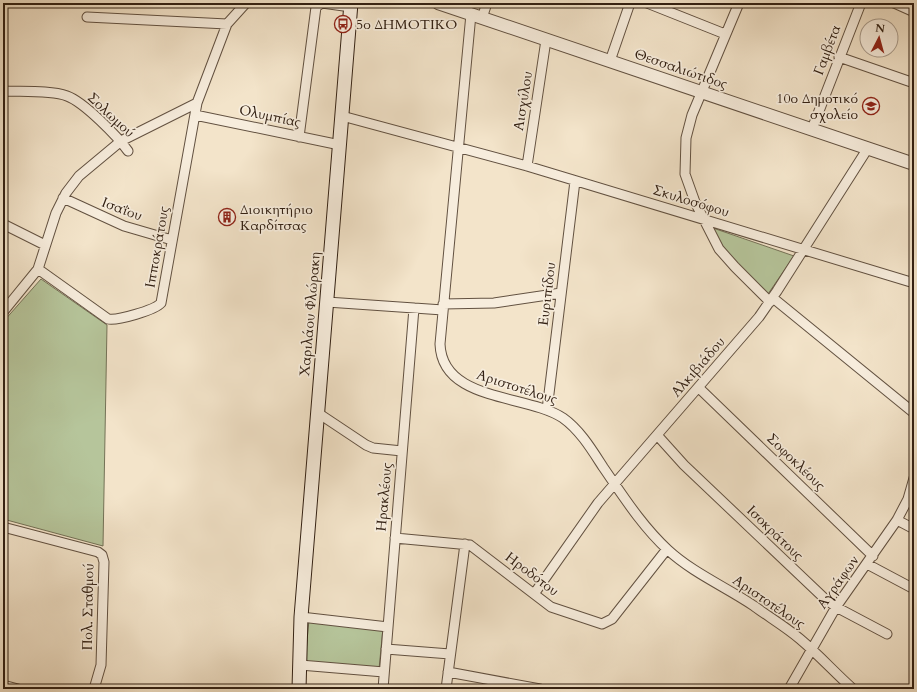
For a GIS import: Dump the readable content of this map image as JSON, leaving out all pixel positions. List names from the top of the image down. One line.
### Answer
{"streets":{"main road":["Χαριλάου Φλώρακη"],"street":["Γαμβέτα","Θεσσαλιώτιδος","Αισχύλου","Σολωμού","Ολυμπίας","Σκυλοσόφου","Ισαΐου","Ιπποκράτους","Ευριπίδου","Αλκιβιάδου","Αριστοτέλους","Σοφοκλέους","Ηρακλέους","Ισοκράτους","Ηροδότου","Αγράφων","Πολ. Σταθμού"]},"crossings":[["Γαμβέτα","Θεσσαλιώτιδος"],["Θεσσαλιώτιδος","Αισχύλου"],["Θεσσαλιώτιδος","Αλκιβιάδου"],["Θεσσαλιώτιδος","Αριστοτέλους"],["Αισχύλου","Σκυλοσόφου"],["Ολυμπίας","Ιπποκράτους"],["Ολυμπίας","Χαριλάου Φλώρακη"],["Σκυλοσόφου","Ευριπίδου"],["Σκυλοσόφου","Χαριλάου Φλώρακη"],["Σκυλοσόφου","Αλκιβιάδου"],["Σκυλοσόφου","Αριστοτέλους"],["Ισαΐου","Ιπποκράτους"],["Ευριπίδου","Αριστοτέλους"],["Αλκιβιάδου","Αριστοτέλους"],["Αλκιβιάδου","Σοφοκλέους"],["Αλκιβιάδου","Ισοκράτους"],["Αλκιβιάδου","Ηροδότου"],["Αριστοτέλους","Ηροδότου"],["Αριστοτέλους","Αγράφων"],["Σοφοκλέους","Αγράφων"],["Ηρακλέους","Ηροδότου"],["Ισοκράτους","Αγράφων"]],"places":{"bus stop":["5ο ΔΗΜΟΤΙΚΟ"],"school or university":["10ο Δημοτικό σχολείο"],"building":["Διοικητήριο Καρδίτσας"]},"north":"top"}
